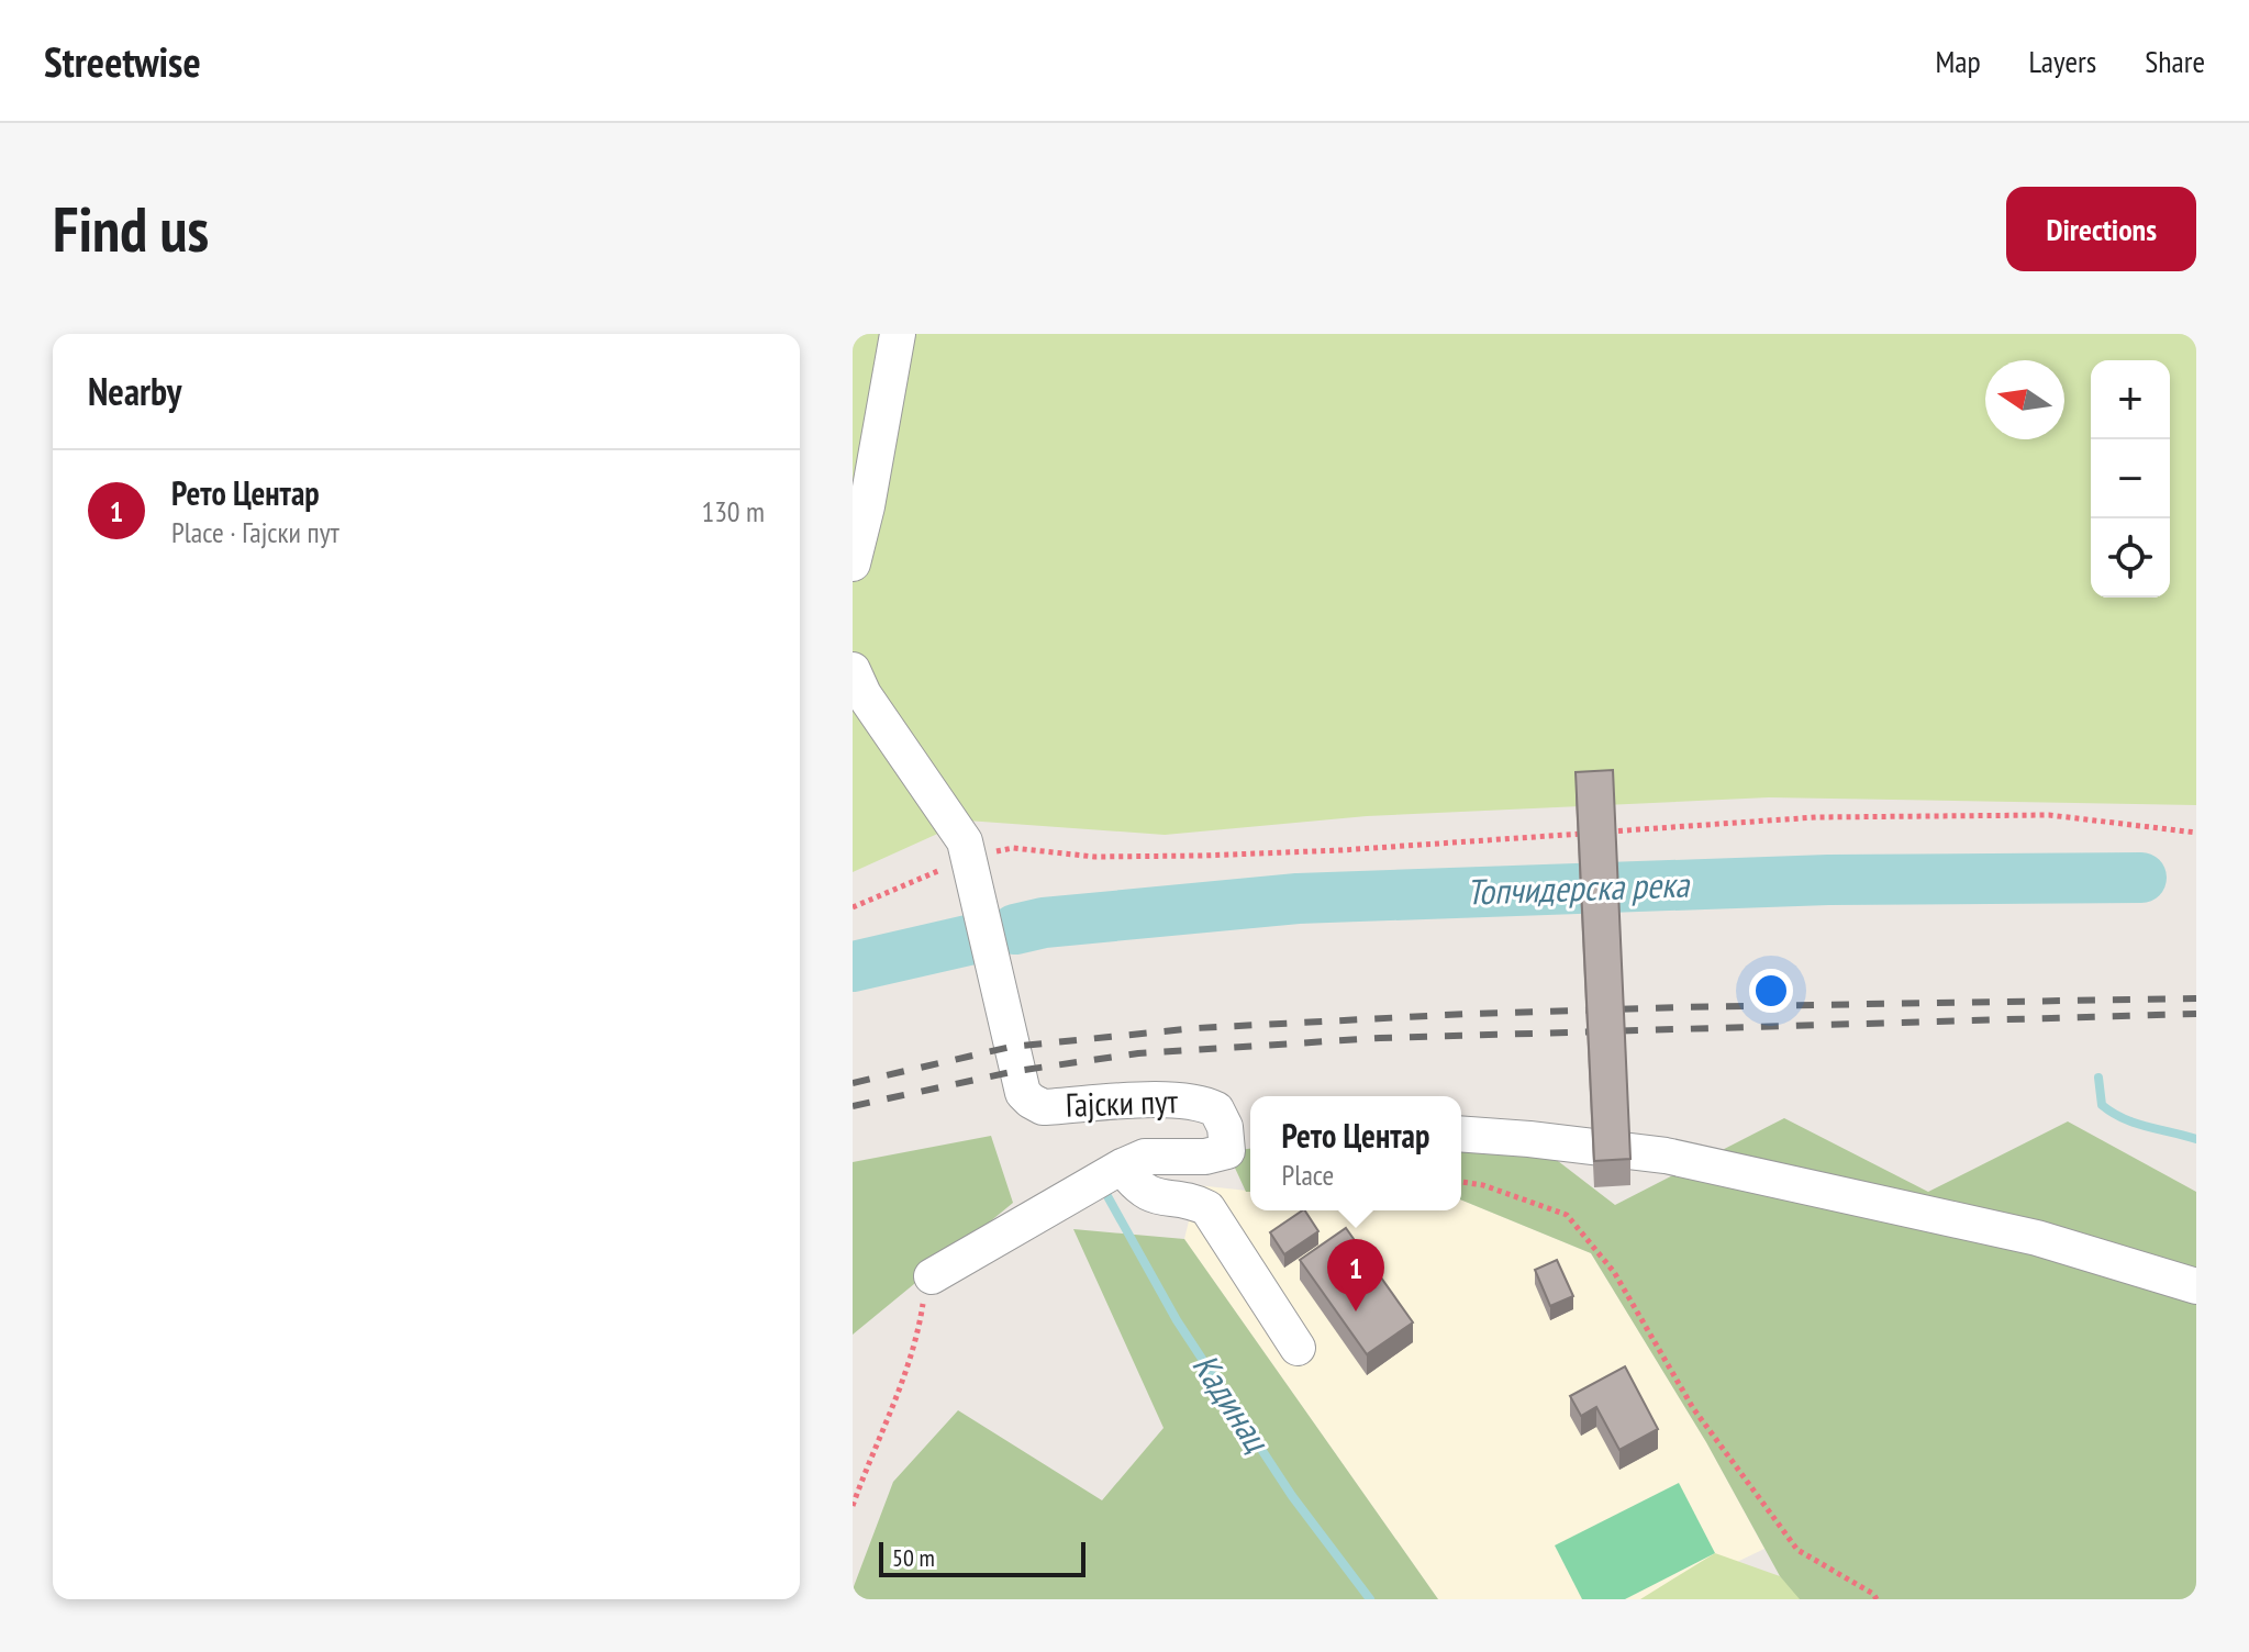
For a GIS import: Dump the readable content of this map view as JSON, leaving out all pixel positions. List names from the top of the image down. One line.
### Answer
{"streets":{"street":["Гајски пут"]},"water":["Топчидерска река","Кадинац"],"scale_bar":"50 m","north":"left","page":{"header":"Streetwise","nav":["Map","Layers","Share"],"buttons":"Directions","title":"Find us","heading":"Nearby","map_buttons":["+","−"],"list":[{"mark":"1","name":"Рето Центар","note":"Place · Гајски пут","value":"130 m"}],"popup":["Рето Центар","Place"],"pins":"1","scale":"50 m"}}
